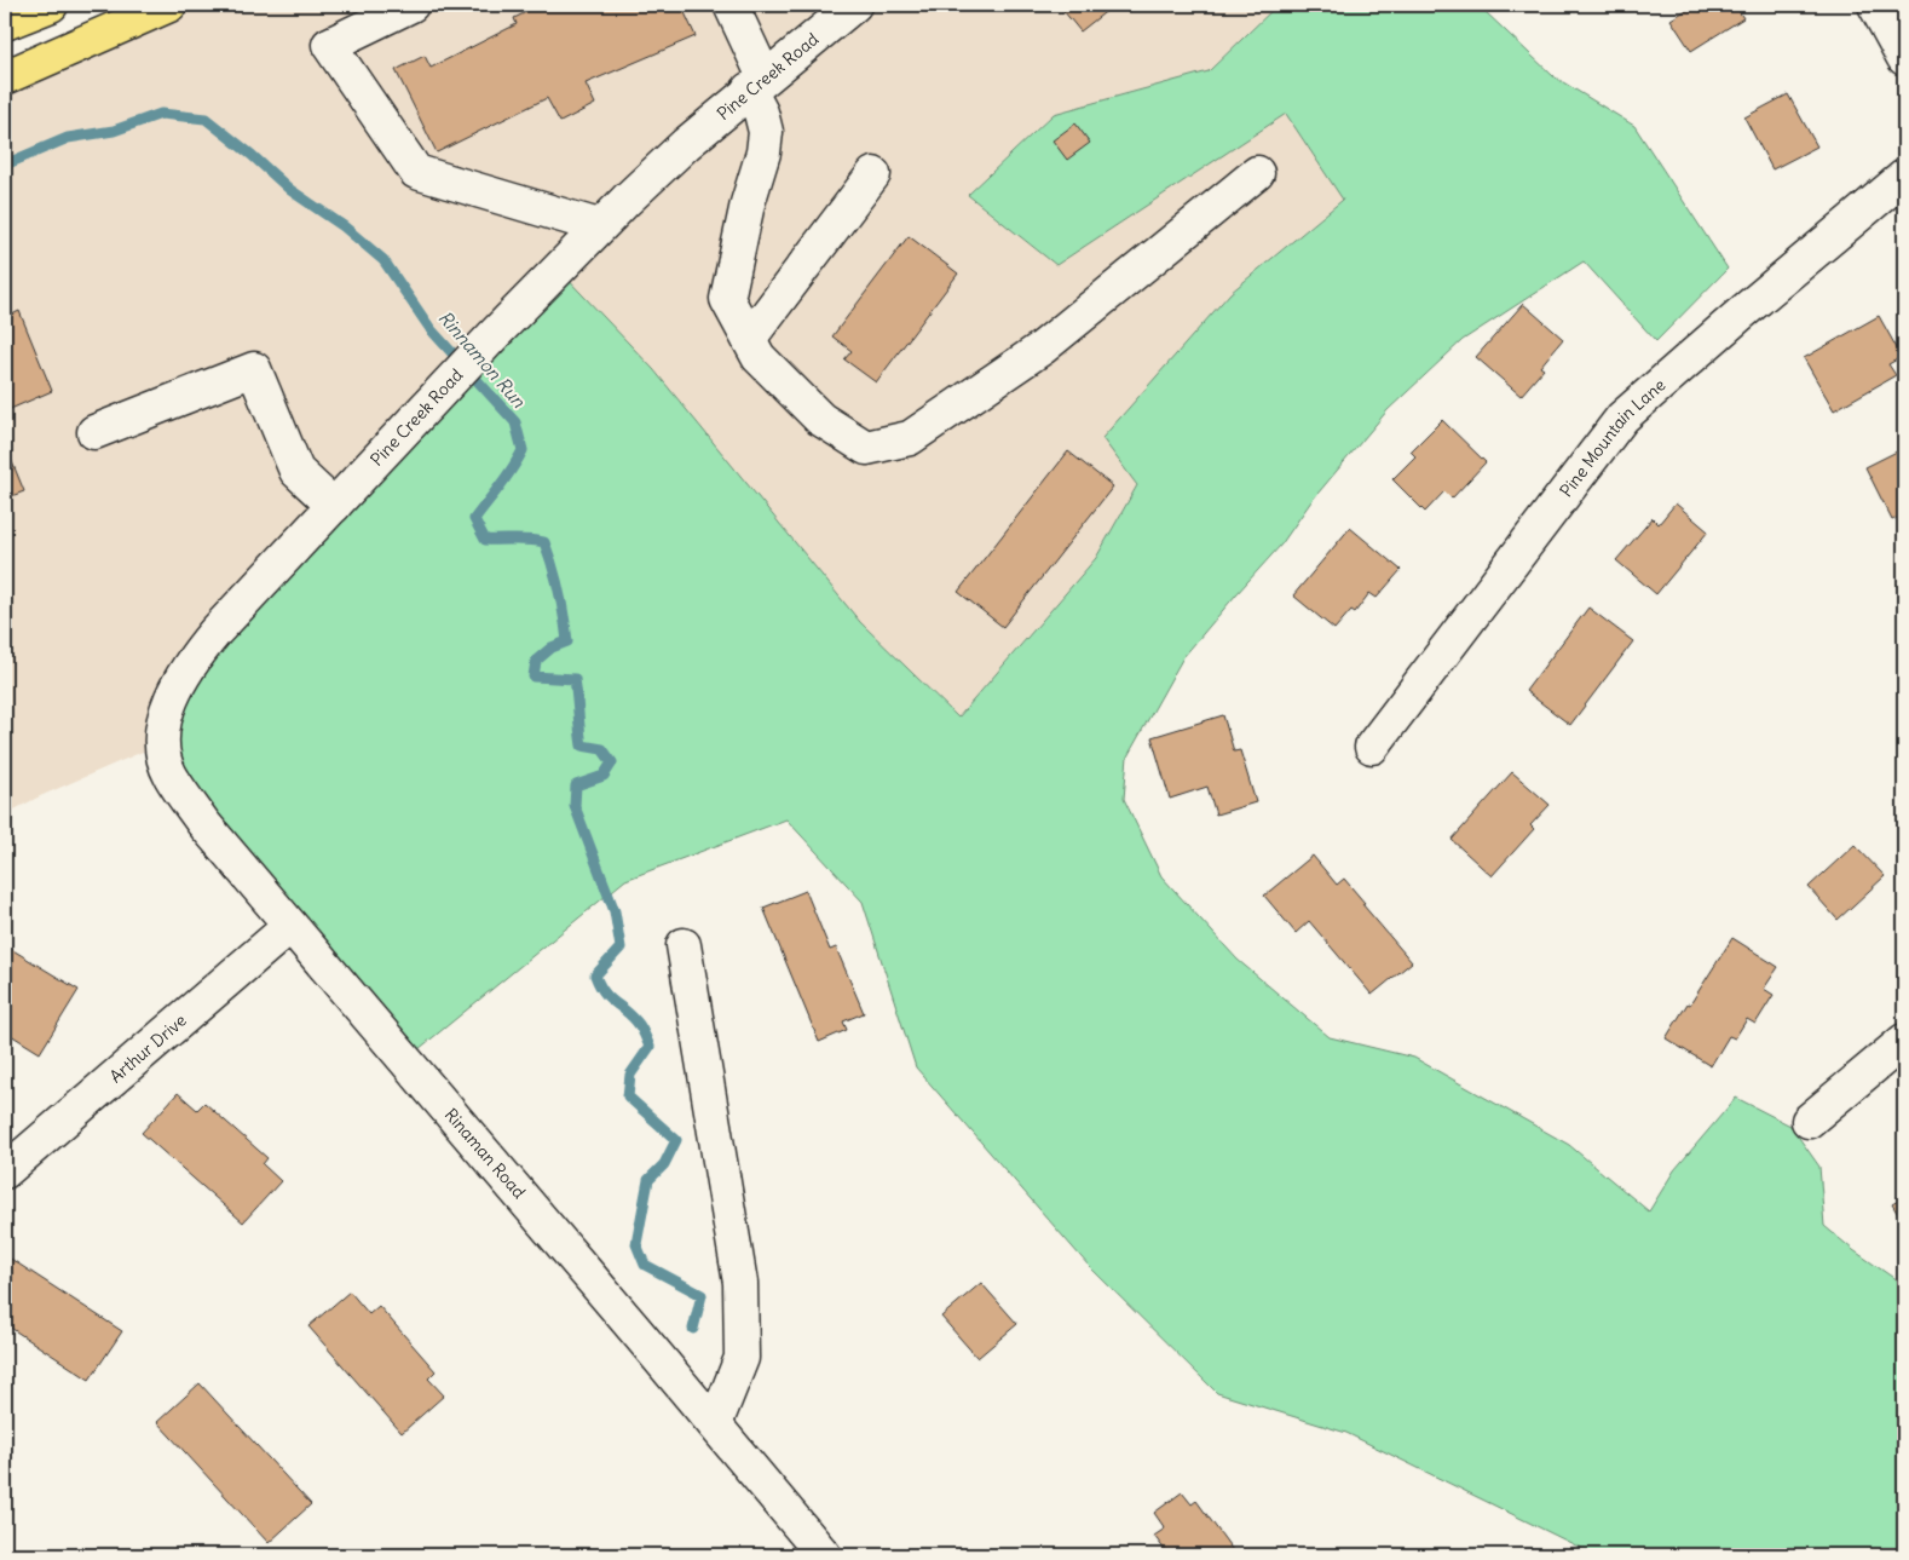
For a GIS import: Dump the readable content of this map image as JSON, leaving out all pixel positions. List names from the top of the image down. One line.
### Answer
{"streets":{"street":["Pine Creek Road","Pine Mountain Lane","Arthur Drive","Rinaman Road"]},"crossings":[["Pine Creek Road","Rinaman Road"],["Arthur Drive","Rinaman Road"]],"water":["Rinnamon Run"]}
